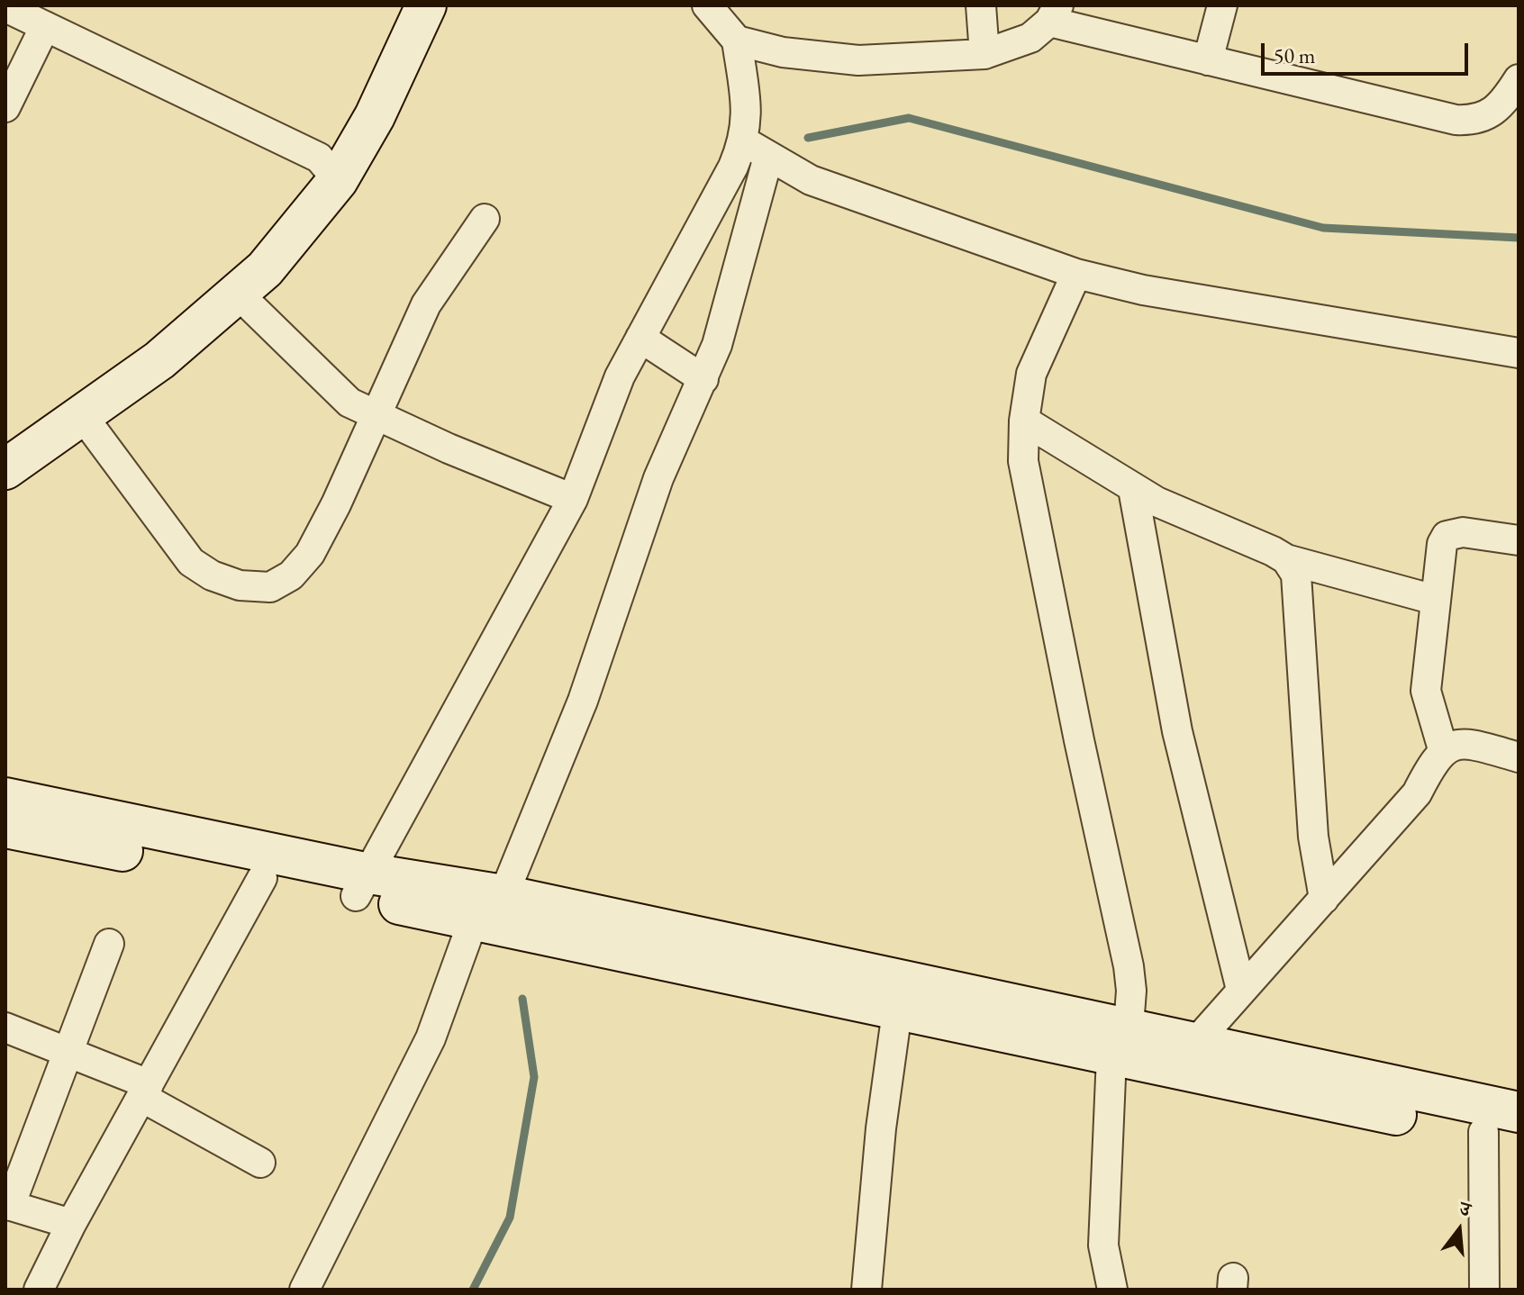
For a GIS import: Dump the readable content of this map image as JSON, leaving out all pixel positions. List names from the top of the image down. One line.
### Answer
{"scale_bar":"50 m","north":"top"}
